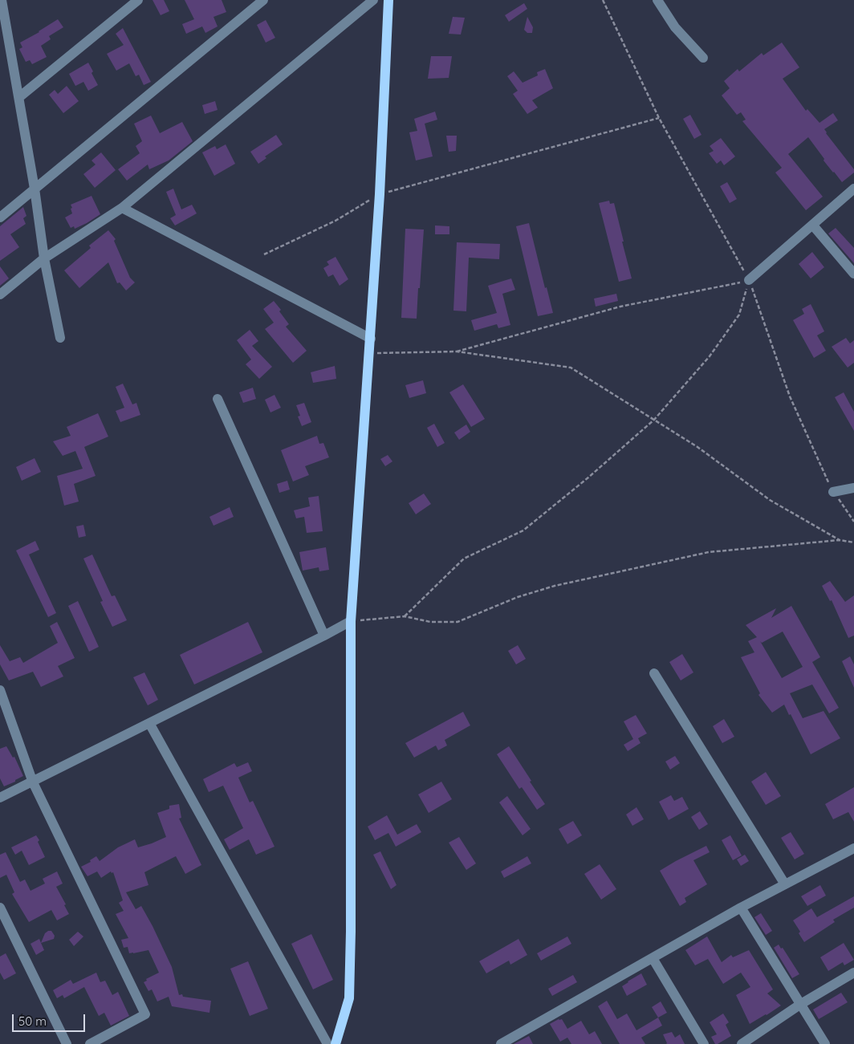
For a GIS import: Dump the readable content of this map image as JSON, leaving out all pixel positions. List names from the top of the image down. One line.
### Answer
{"scale_bar":"50 m"}
